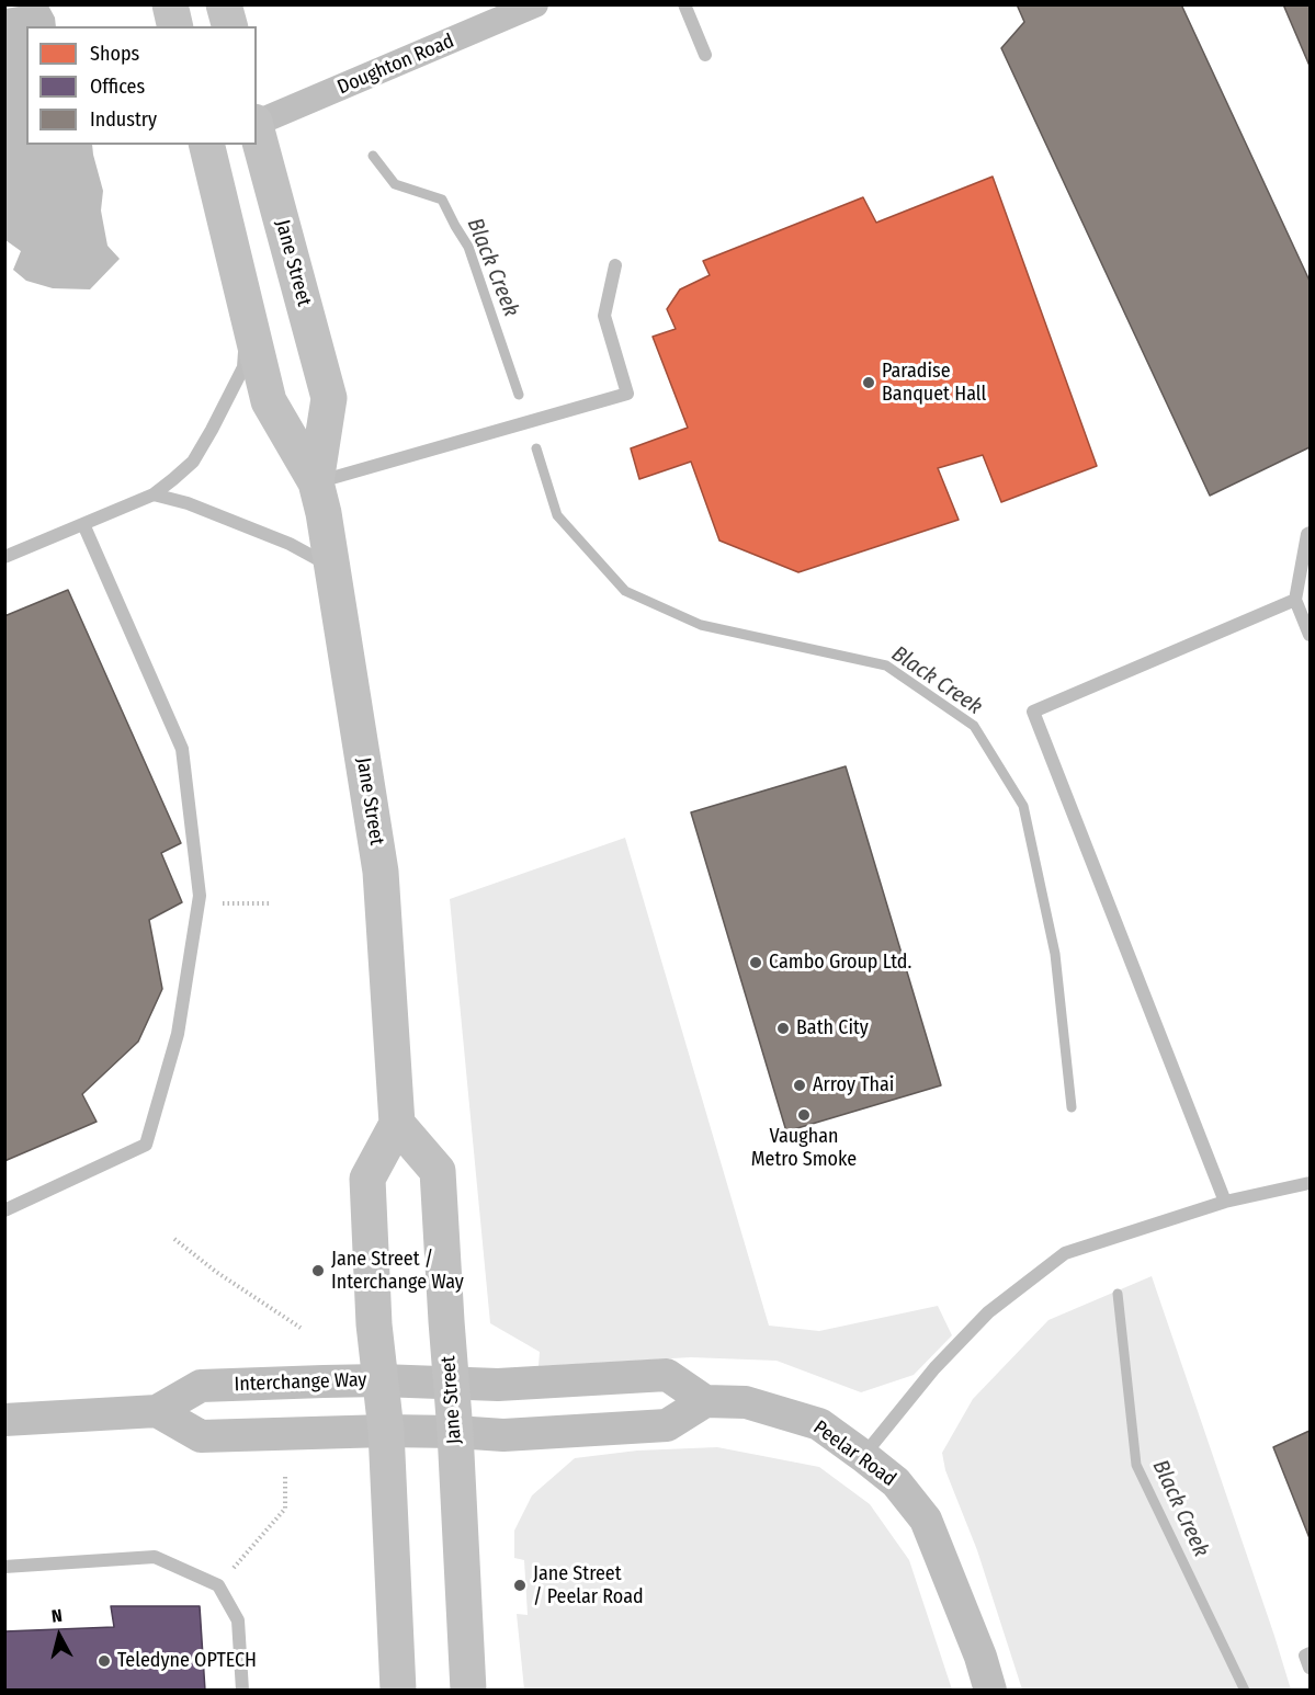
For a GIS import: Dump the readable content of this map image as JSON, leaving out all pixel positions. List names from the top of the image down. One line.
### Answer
{"streets":{"main road":["Jane Street"],"street":["Doughton Road","Interchange Way","Peelar Road"]},"crossings":[["Jane Street","Interchange Way"]],"water":["Black Creek"],"places":["Paradise Banquet Hall","Cambo Group Ltd.","Bath City","Arroy Thai","Vaughan Metro Smoke","Jane Street / Interchange Way","Jane Street / Peelar Road","Teledyne OPTECH"],"legend":["Shops","Offices","Industry"],"north":"top"}
